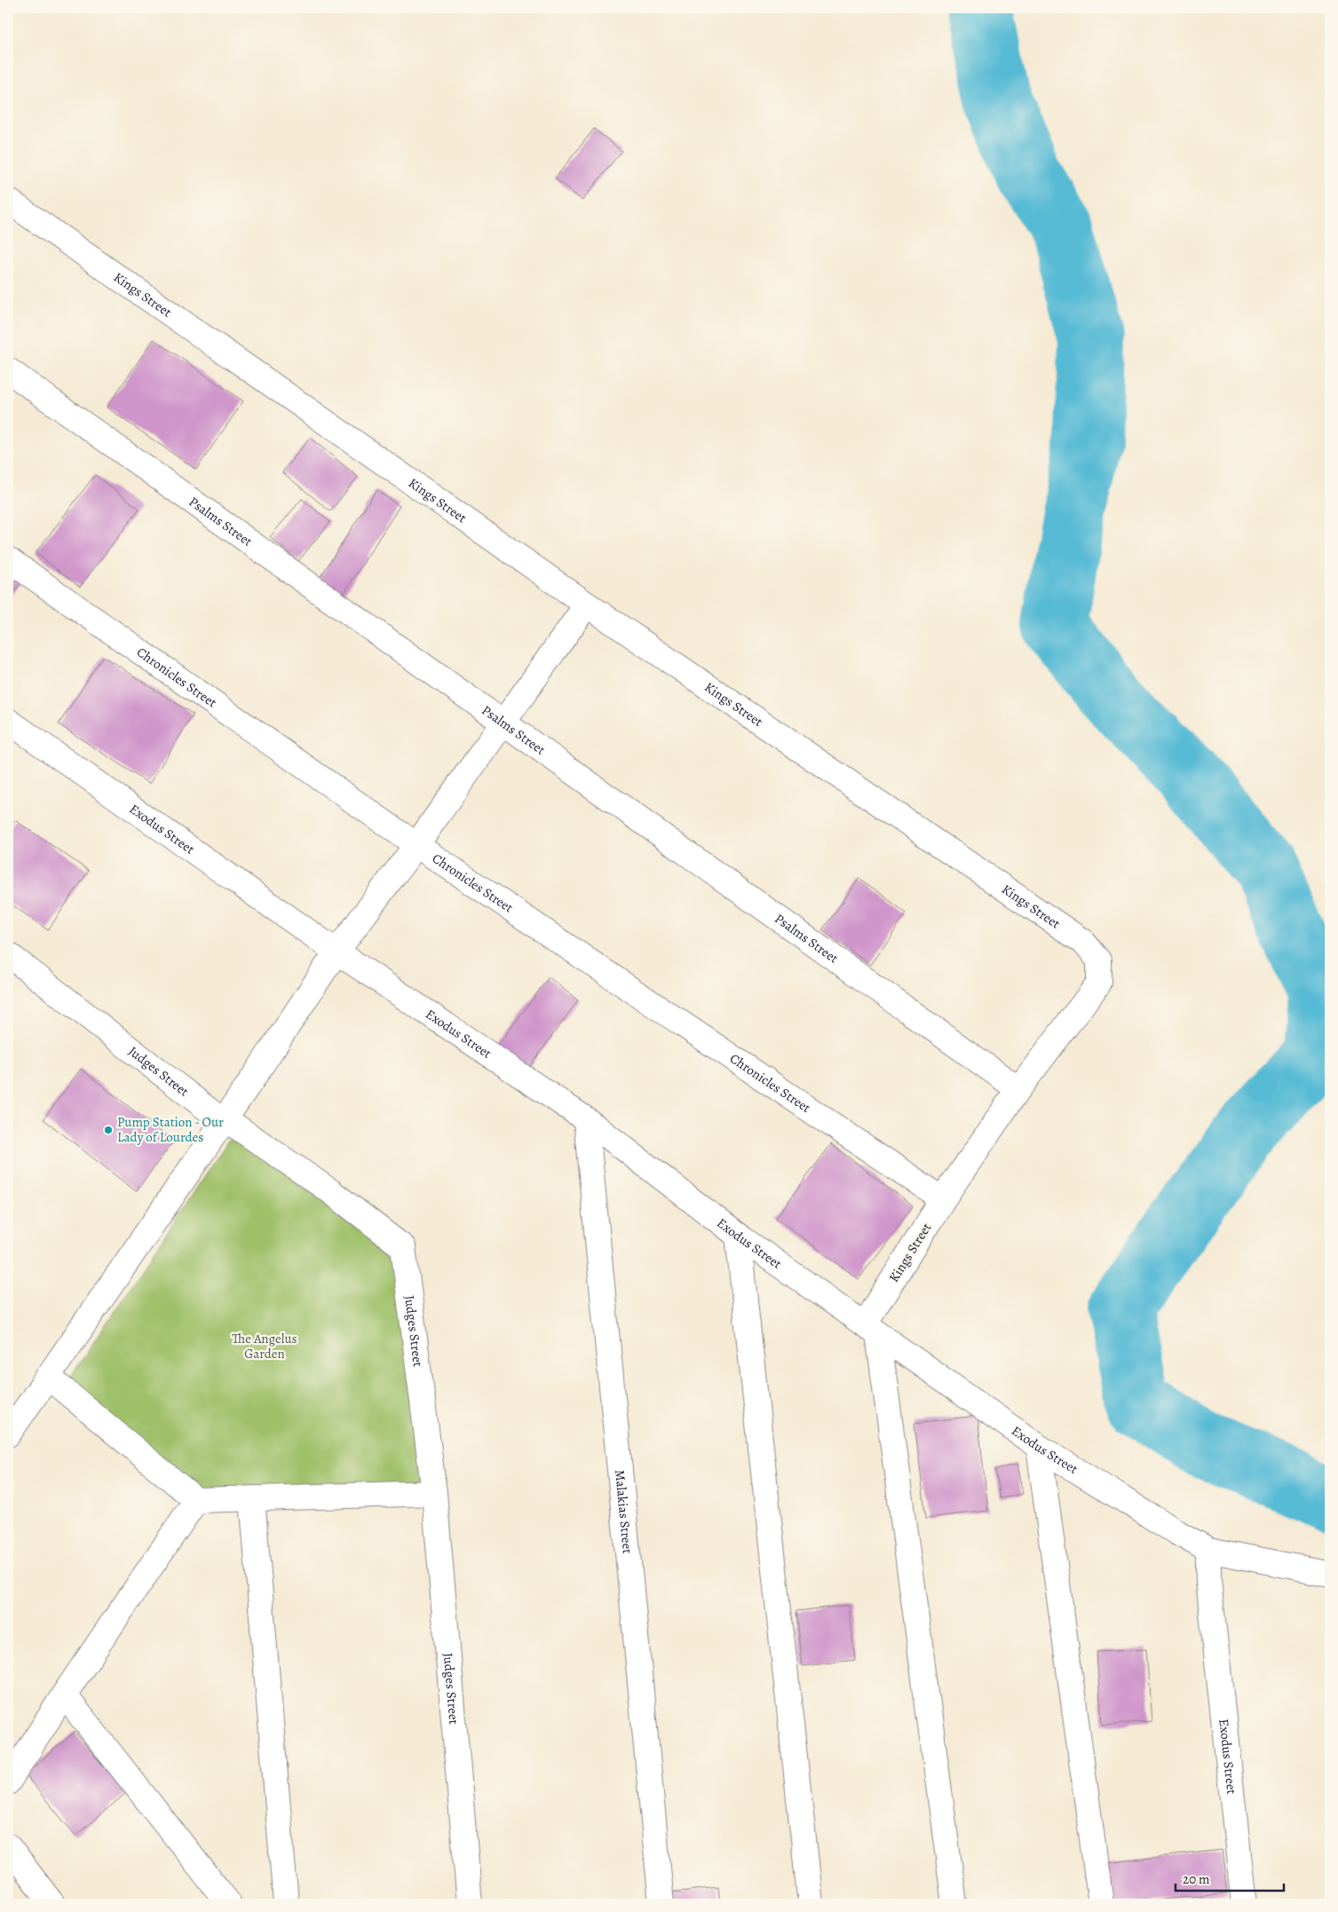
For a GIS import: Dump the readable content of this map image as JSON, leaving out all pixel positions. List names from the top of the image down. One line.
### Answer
{"streets":{"street":["Kings Street","Psalms Street","Chronicles Street","Exodus Street","Judges Street","Malakias Street"]},"crossings":[["Kings Street","Psalms Street"],["Kings Street","Chronicles Street"],["Kings Street","Exodus Street"],["Exodus Street","Malakias Street"]],"parks":["The Angelus Garden"],"places":["Pump Station - Our Lady of Lourdes"],"scale_bar":"20 m"}
